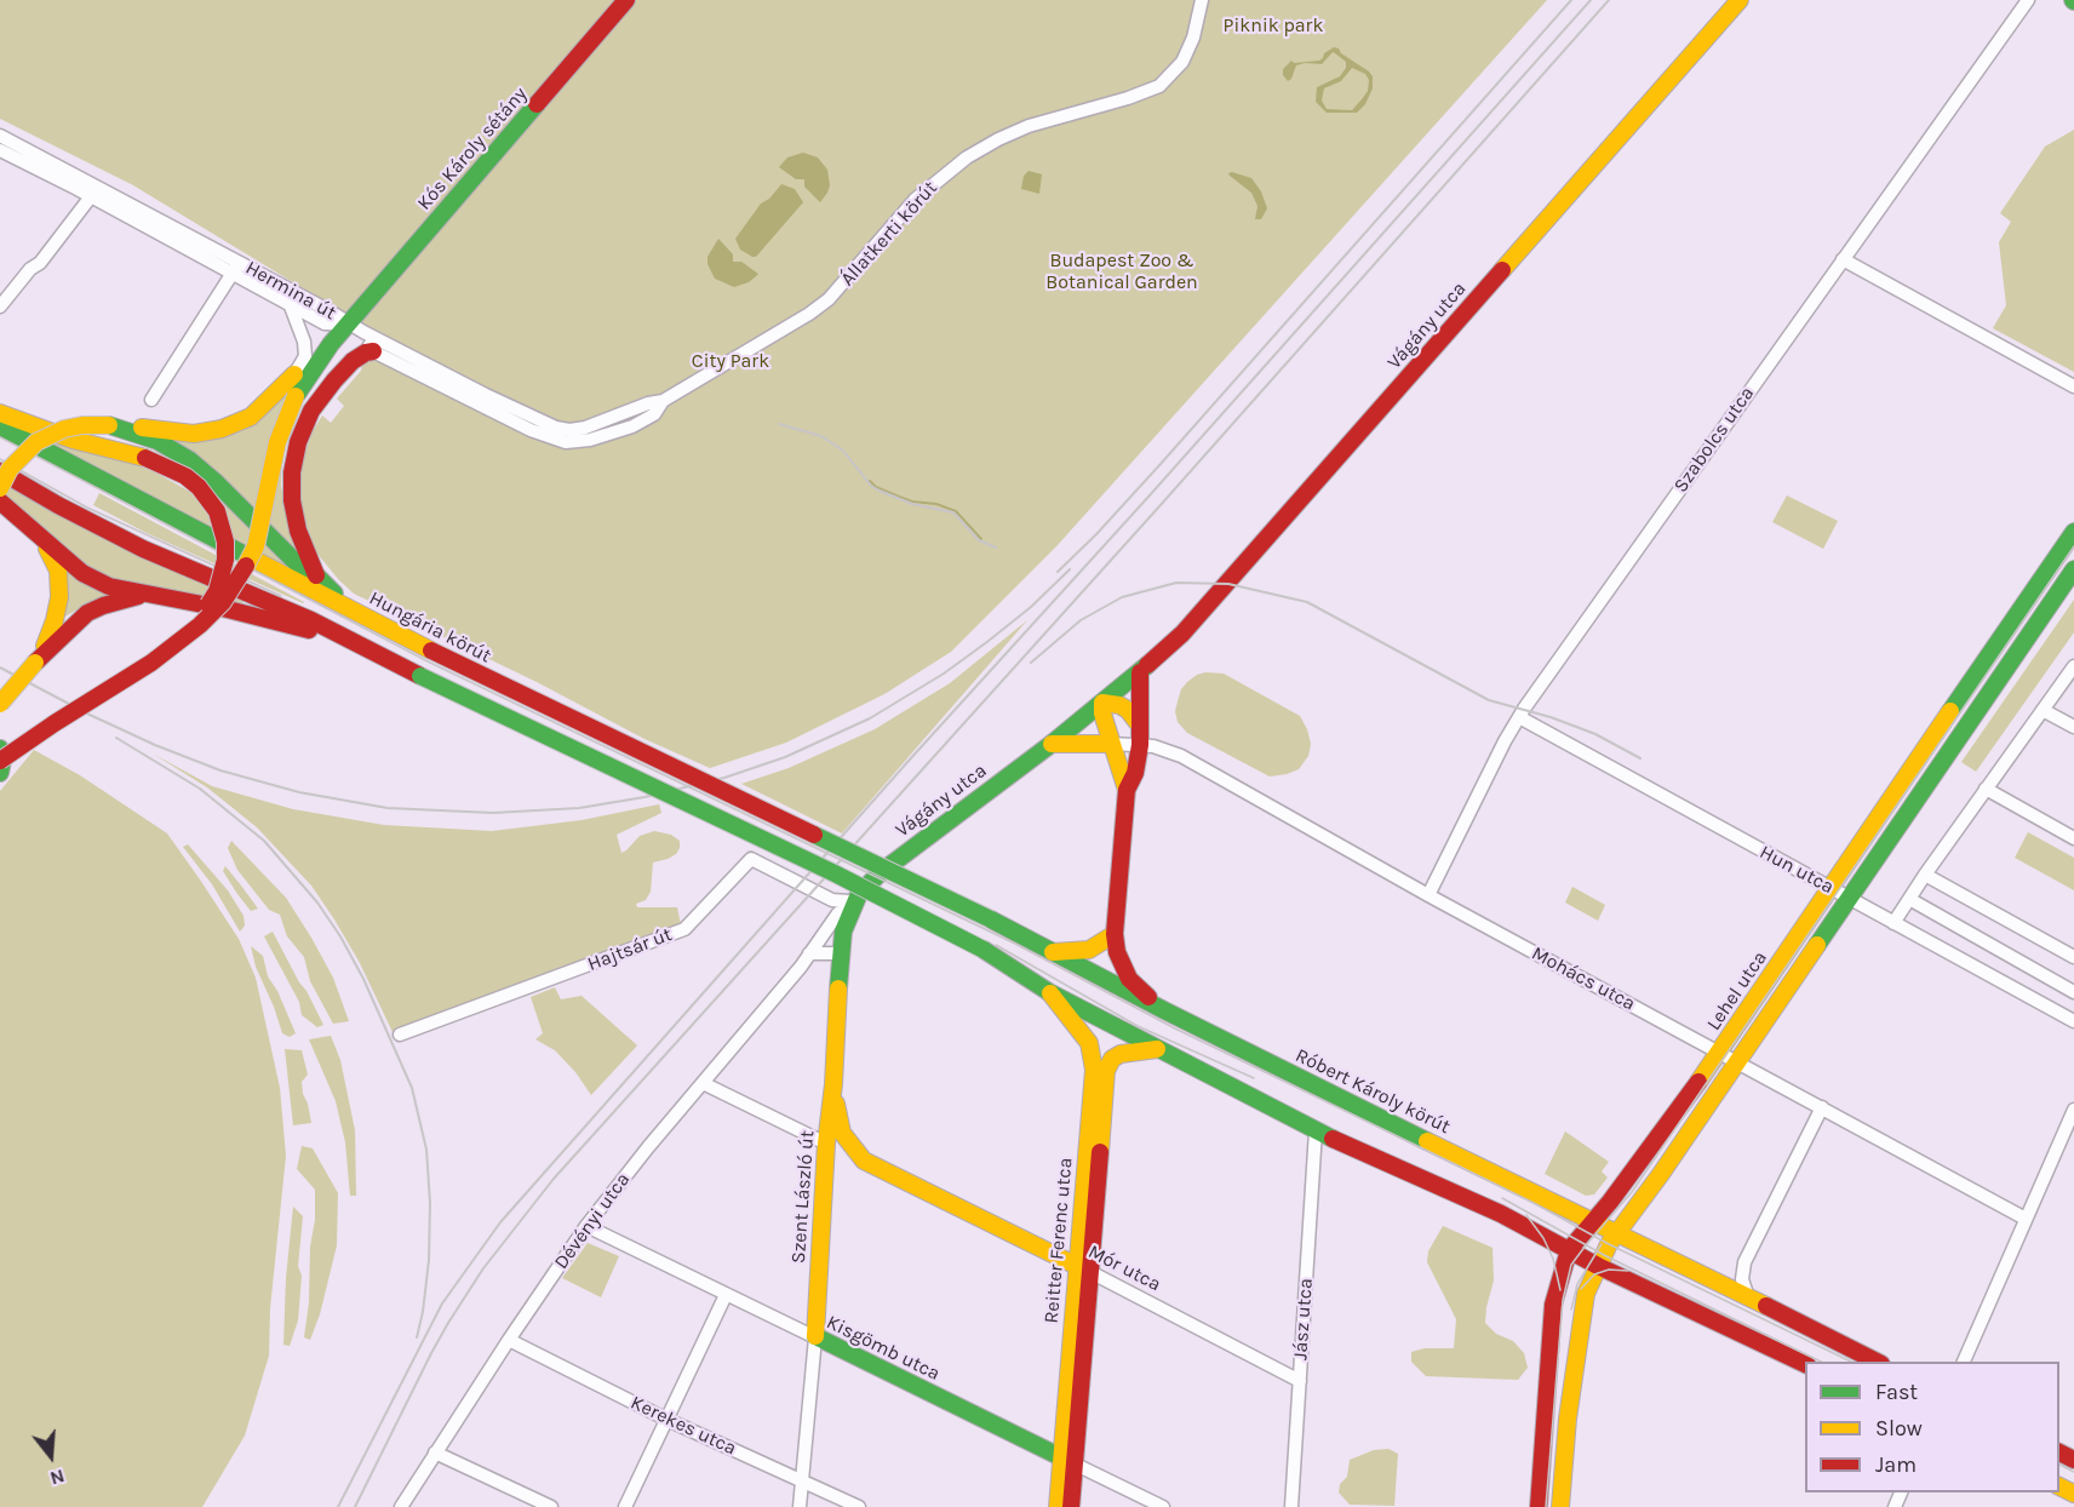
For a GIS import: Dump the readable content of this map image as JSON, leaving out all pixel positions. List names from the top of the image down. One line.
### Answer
{"streets":{"main road":["Kós Károly sétány","Vágány utca","Hungária körút","Lehel utca","Róbert Károly körút","Szent László út","Reitter Ferenc utca","Mór utca","Kisgömb utca"],"street":["Állatkerti körút","Hermina út","Szabolcs utca","Hun utca","Hajtsár út","Mohács utca","Dévényi utca","Jász utca","Kerekes utca"]},"crossings":[["Kós Károly sétány","Állatkerti körút"],["Kós Károly sétány","Hermina út"],["Állatkerti körút","Hermina út"],["Vágány utca","Hajtsár út"],["Vágány utca","Szent László út"],["Vágány utca","Dévényi utca"],["Szabolcs utca","Hun utca"],["Szabolcs utca","Mohács utca"],["Hungária körút","Róbert Károly körút"],["Hun utca","Lehel utca"],["Hajtsár út","Szent László út"],["Hajtsár út","Dévényi utca"],["Mohács utca","Lehel utca"],["Lehel utca","Róbert Károly körút"],["Szent László út","Dévényi utca"],["Szent László út","Kisgömb utca"],["Szent László út","Kerekes utca"],["Dévényi utca","Kisgömb utca"],["Dévényi utca","Kerekes utca"],["Reitter Ferenc utca","Mór utca"],["Reitter Ferenc utca","Kisgömb utca"],["Mór utca","Jász utca"]],"parks":["Piknik park","Budapest Zoo & Botanical Garden","City Park"],"legend":["Fast","Slow","Jam"],"north":"bottom"}
